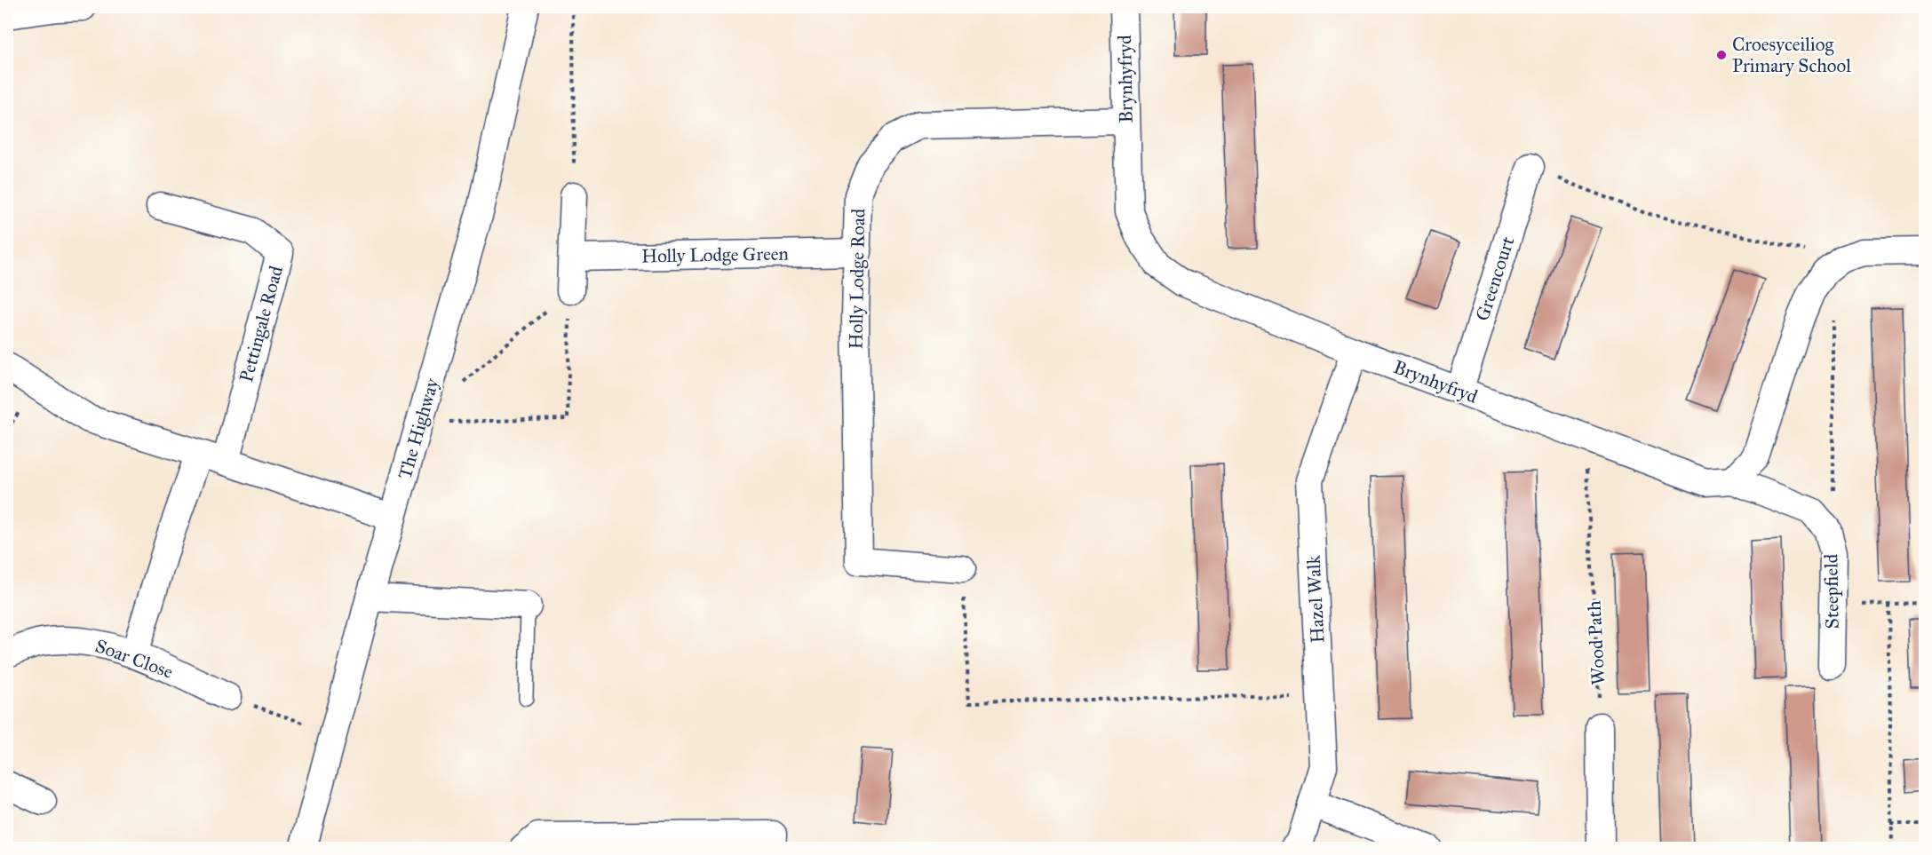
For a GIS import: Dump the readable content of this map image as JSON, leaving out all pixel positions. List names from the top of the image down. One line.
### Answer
{"streets":{"street":["Brynhyfryd","Holly Lodge Green","Holly Lodge Road","Greencourt","Pettingale Road","The Highway","Steepfield","Hazel Walk","Soar Close"],"path":["Wood Path"]},"crossings":[["Brynhyfryd","Holly Lodge Road"],["Brynhyfryd","Greencourt"],["Brynhyfryd","Steepfield"],["Brynhyfryd","Hazel Walk"],["Brynhyfryd","Wood Path"],["Holly Lodge Green","Holly Lodge Road"]],"places":["Croesyceiliog Primary School"]}
